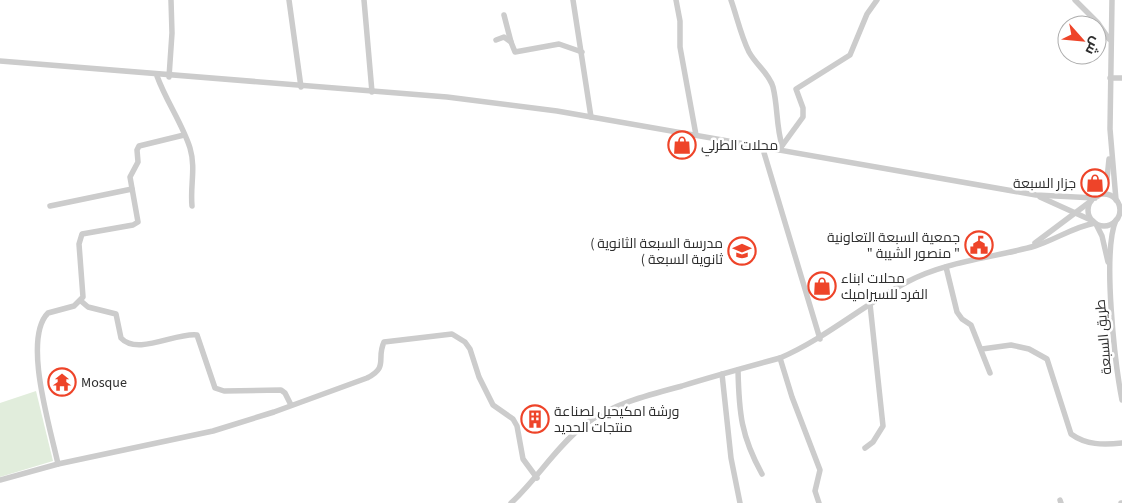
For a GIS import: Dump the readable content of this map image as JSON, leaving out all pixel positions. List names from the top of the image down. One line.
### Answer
{"streets":{"street":["طريق السبعة"]},"places":{"shop":["محلات الطرلي","جزار السبعة","محلات ابناء الفرد للسيراميك"],"public building":["جمعية السبعة التعاونية \" منصور الشيبة \""],"school or university":["( مدرسة السبعة الثانوية ( ثانوية السبعة"],"temple":["Mosque"],"building":["ورشة امكيحيل لصناعة منتجات الحديد"]},"north":"bottom right"}
